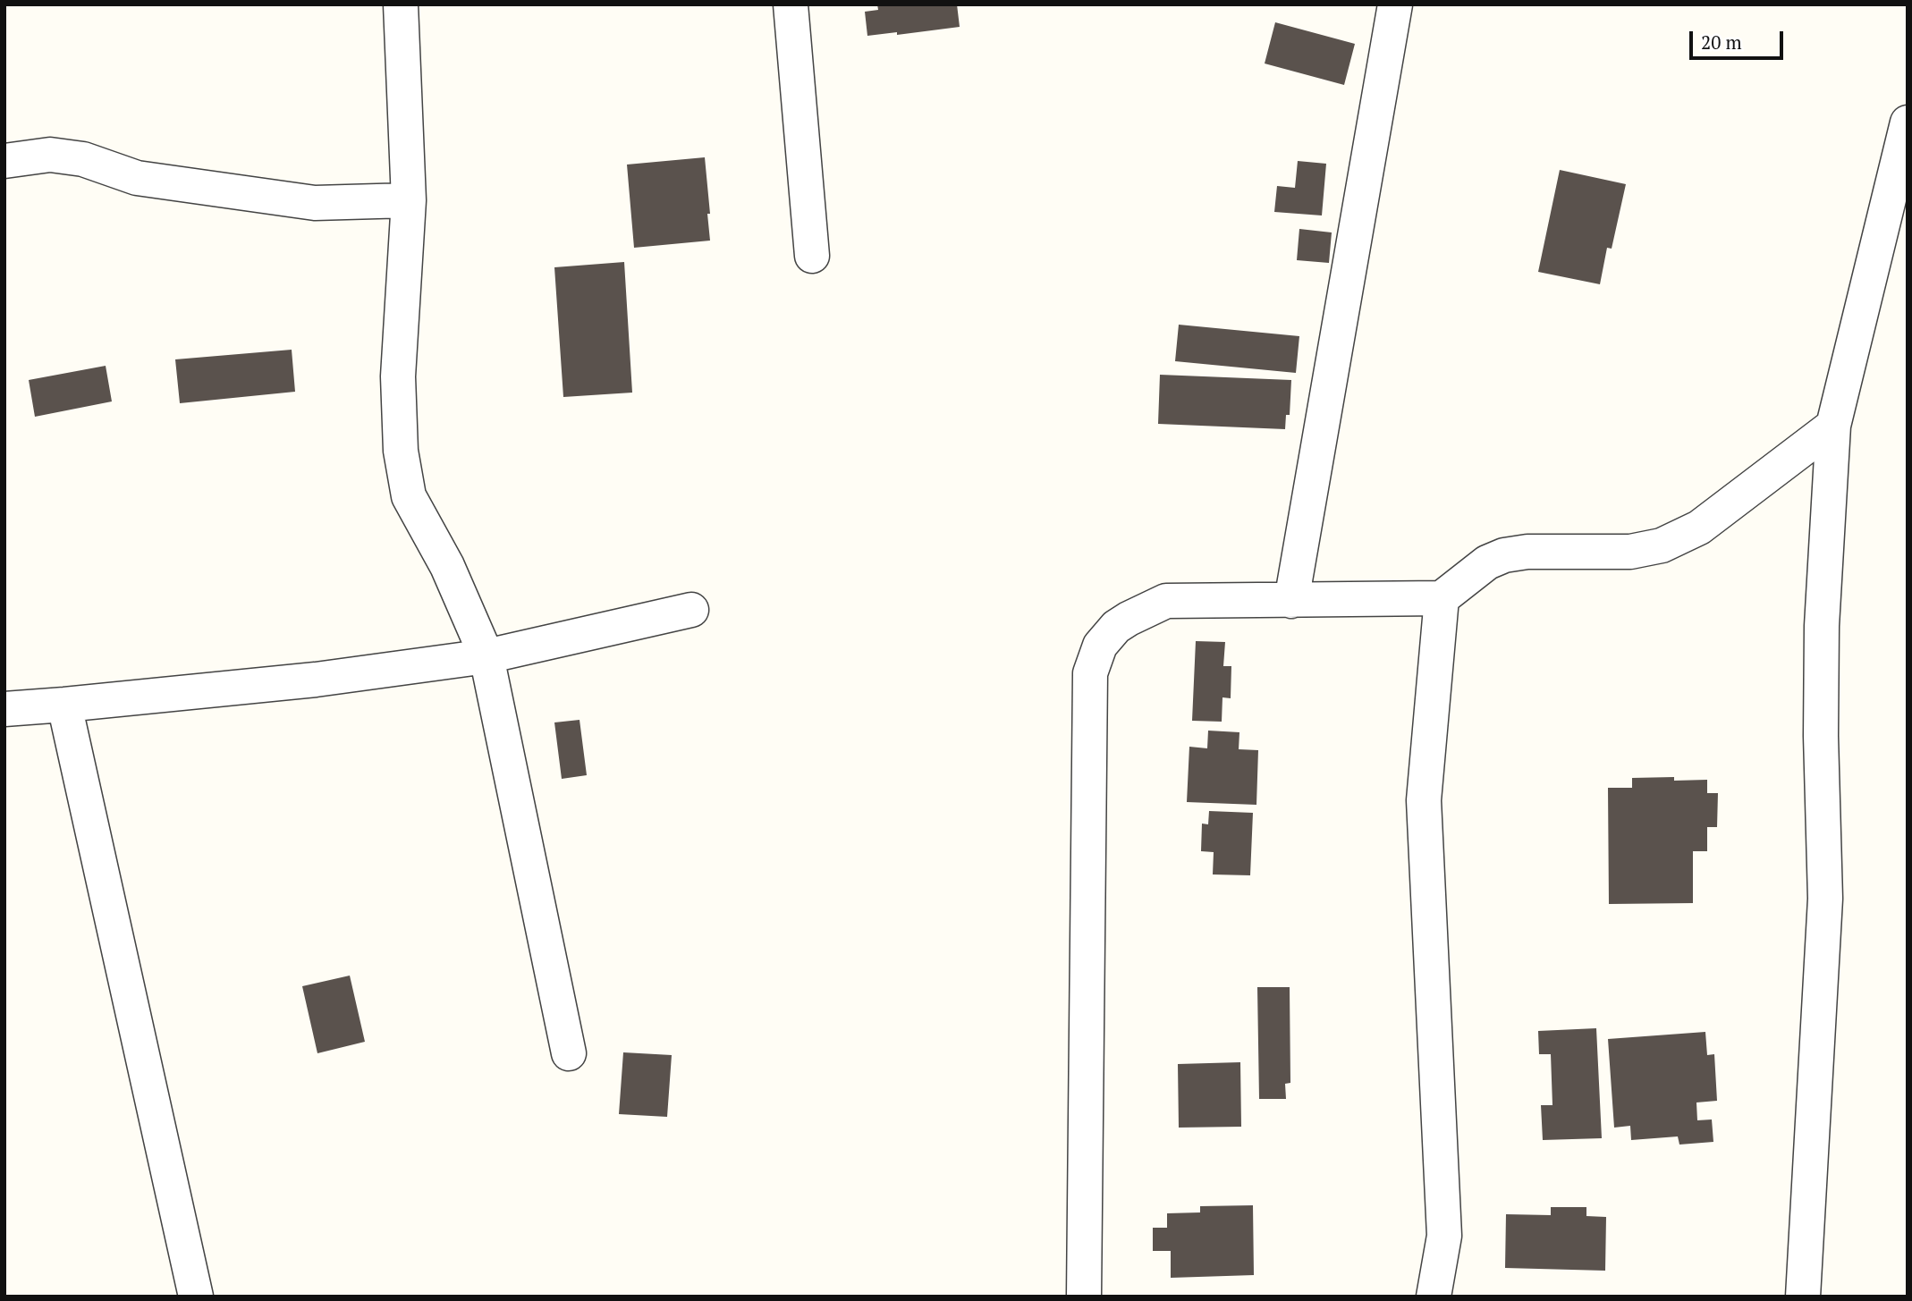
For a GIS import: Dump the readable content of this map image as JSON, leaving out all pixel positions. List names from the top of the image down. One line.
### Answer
{"scale_bar":"20 m"}
